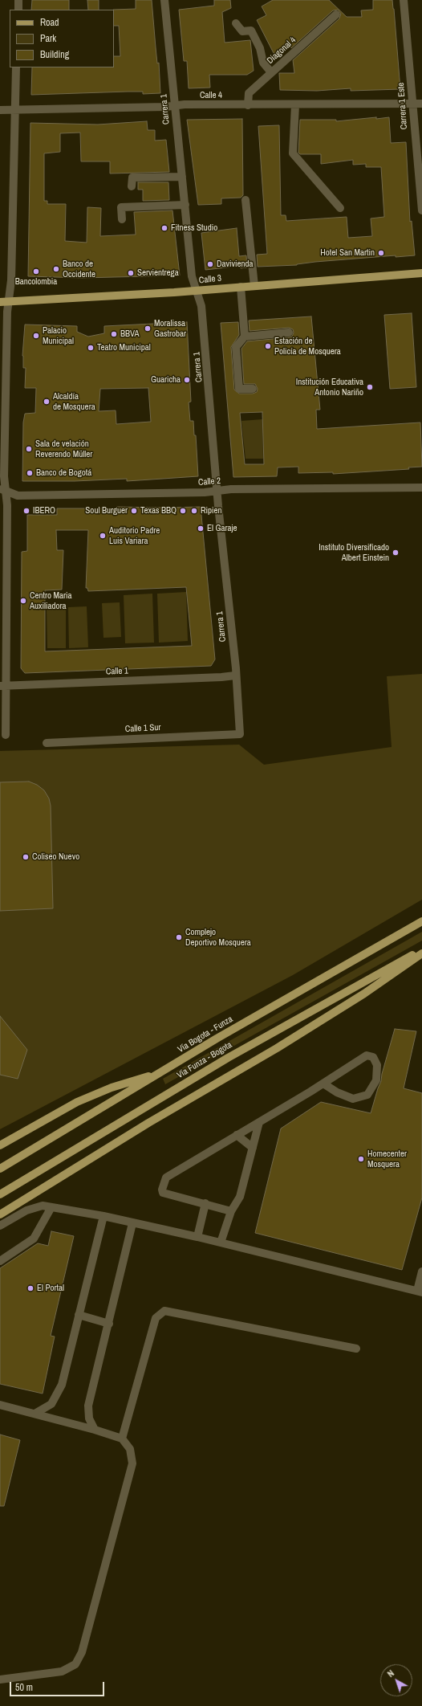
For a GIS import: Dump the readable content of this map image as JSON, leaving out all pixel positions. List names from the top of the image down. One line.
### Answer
{"streets":{"main road":["Calle 3","Vía Bogota - Funza","Vía Funza - Bogota"],"street":["Diagonal 4","Calle 4","Carrera 1 Este","Carrera 1","Calle 2","Calle 1","Calle 1 Sur"]},"crossings":[["Diagonal 4","Calle 4"],["Calle 4","Carrera 1 Este"],["Calle 4","Carrera 1"],["Carrera 1","Calle 3"],["Carrera 1","Calle 2"],["Carrera 1","Calle 1"],["Carrera 1","Calle 1 Sur"]],"places":["Fitness Studio","Hotel San Martin","Davivienda","Banco de Occidente","Bancolombia","Servientrega","Moralissa Gastrobar","BBVA","Palacio Municipal","Estación de Policía de Mosquera","Teatro Municipal","Guaricha","Institución Educativa Antonio Nariño","Alcaldía de Mosquera","Sala de velación Reverendo Müller","Banco de Bogotá","IBERO","Soul Burguer","Texas BBQ","Ripien","El Garaje","Auditorio Padre Luis Variara","Instituto Diversificado Albert Einstein","Centro Maria Auxiliadora","Coliseo Nuevo","Complejo Deportivo Mosquera","Homecenter Mosquera","El Portal"],"legend":["Road","Park","Building"],"scale_bar":"50 m","north":"top left"}
